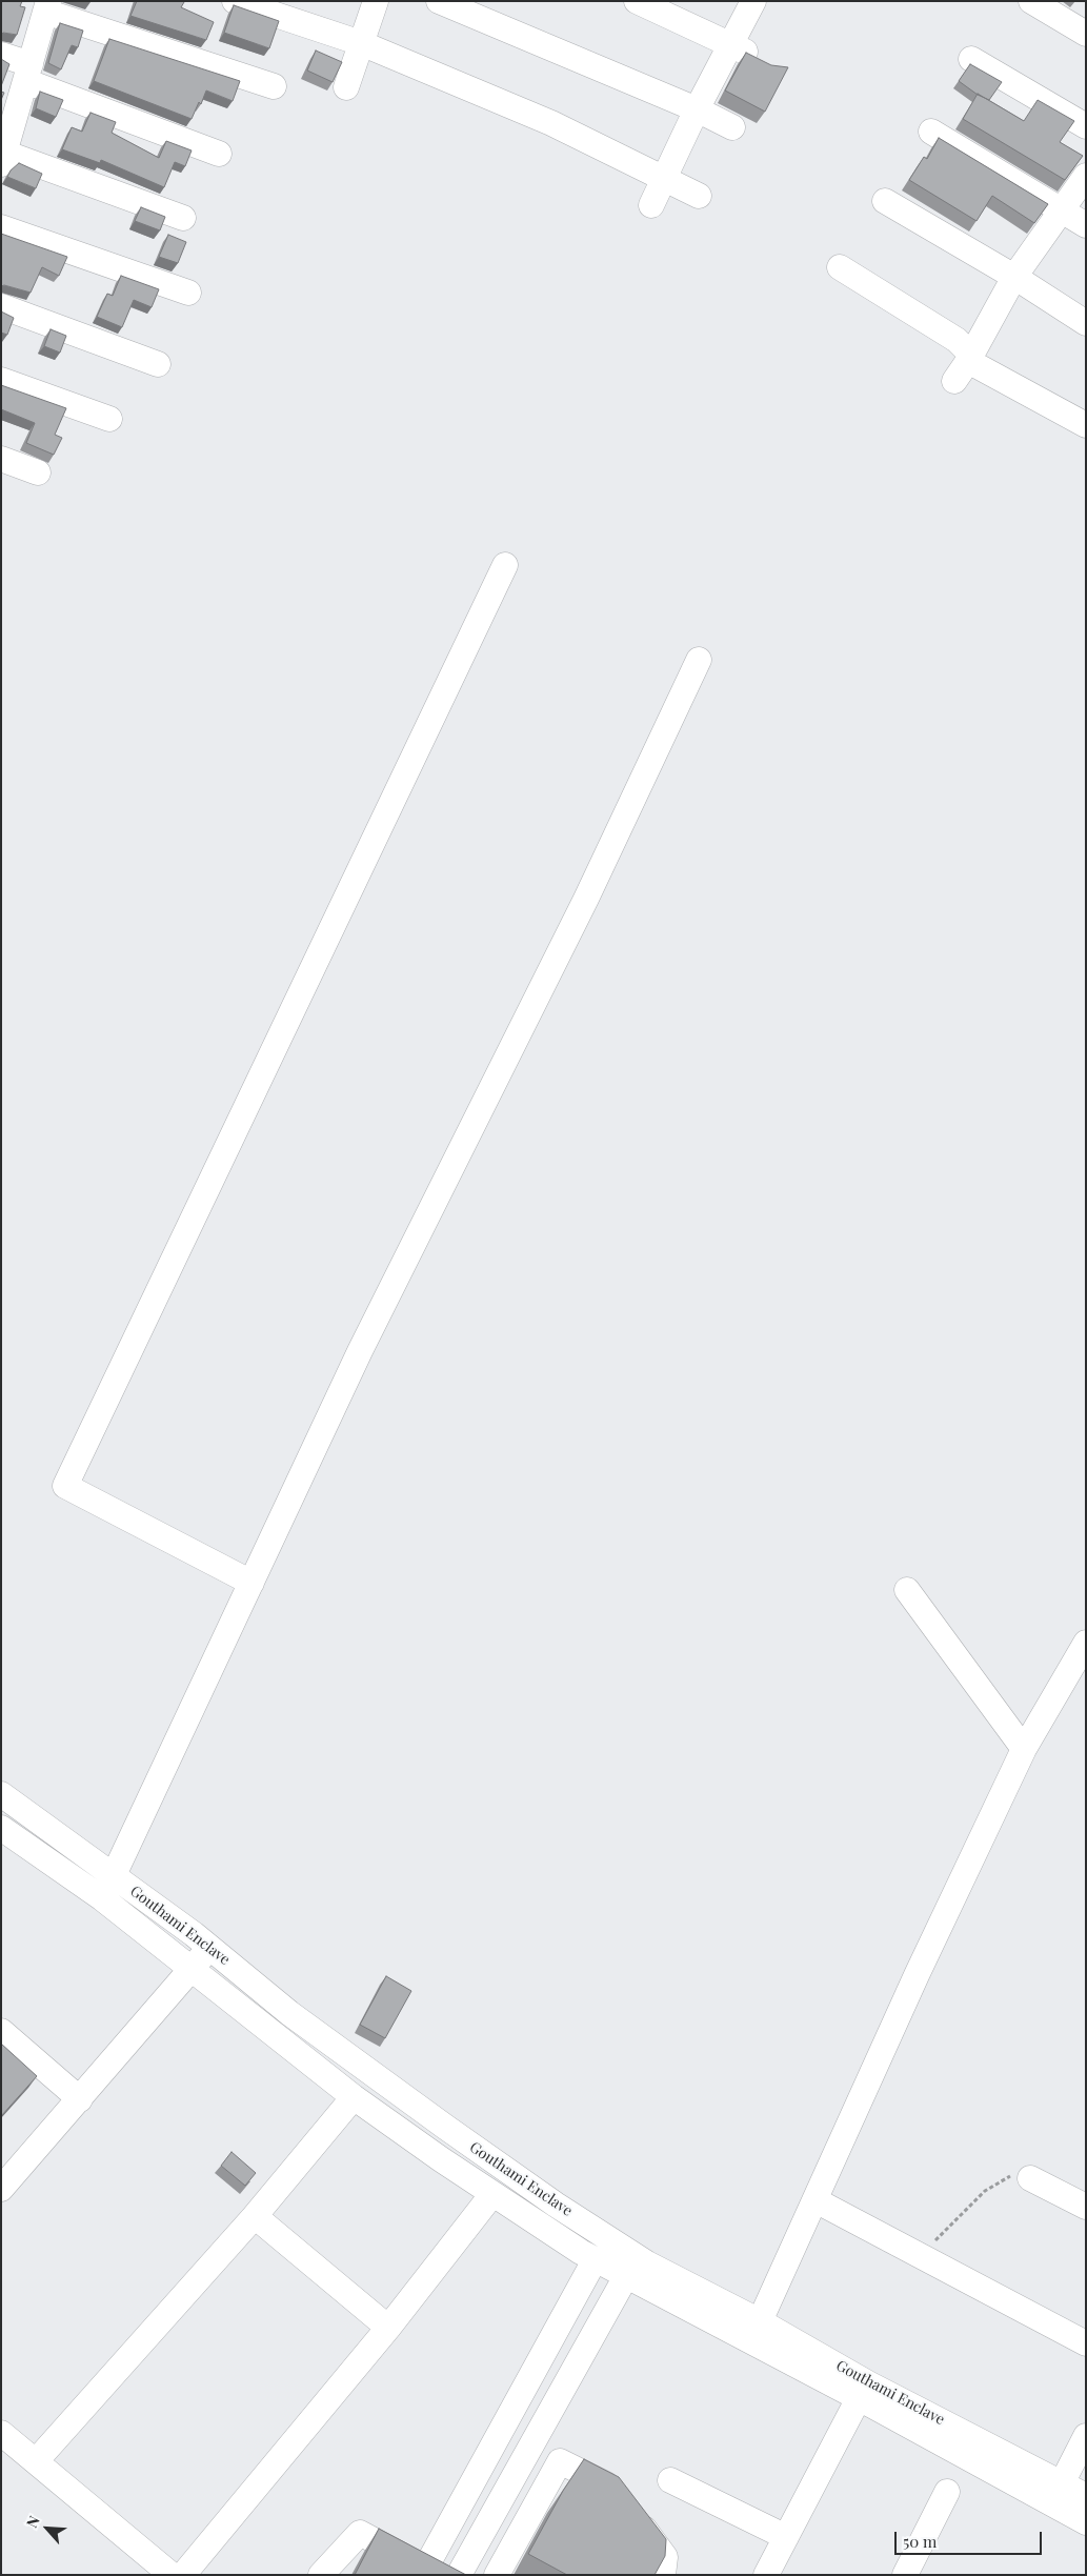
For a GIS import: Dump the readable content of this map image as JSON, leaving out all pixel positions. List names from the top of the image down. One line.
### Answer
{"streets":{"street":["Gouthami Enclave"]},"scale_bar":"50 m","north":"top left"}
